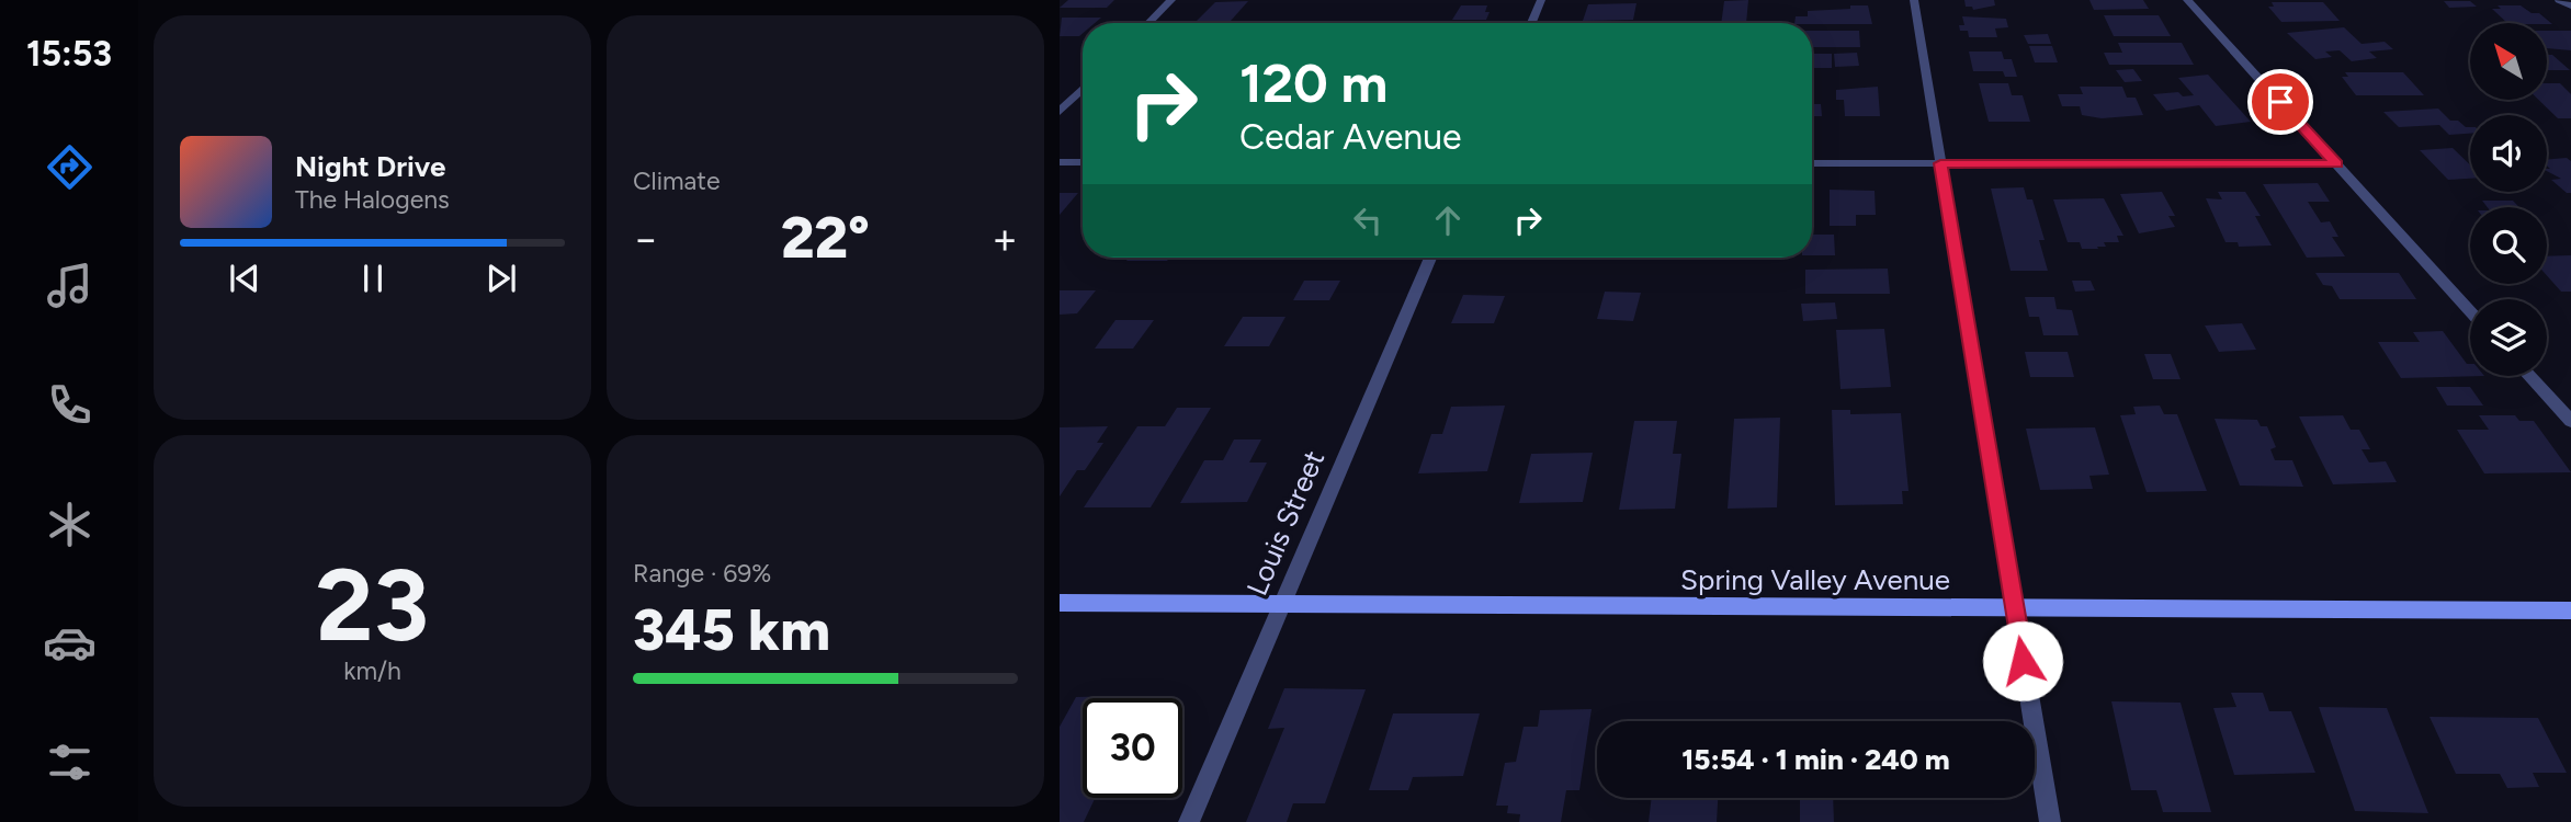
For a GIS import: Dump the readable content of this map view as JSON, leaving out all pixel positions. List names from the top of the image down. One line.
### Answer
{"streets":{"street":["Louis Street","Spring Valley Avenue"]},"crossings":[["Louis Street","Spring Valley Avenue"]],"north":"top left","page":{"tabs":"15:53","tile":["Climate",["23","km/h"],["Range · 69%","345 km"]],"turn":["120 m","Cedar Avenue"],"song":["Night Drive","The Halogens"],"heat":["−","22°","+"],"limit":"30","trip":"15:54 · 1 min · 240 m"}}
